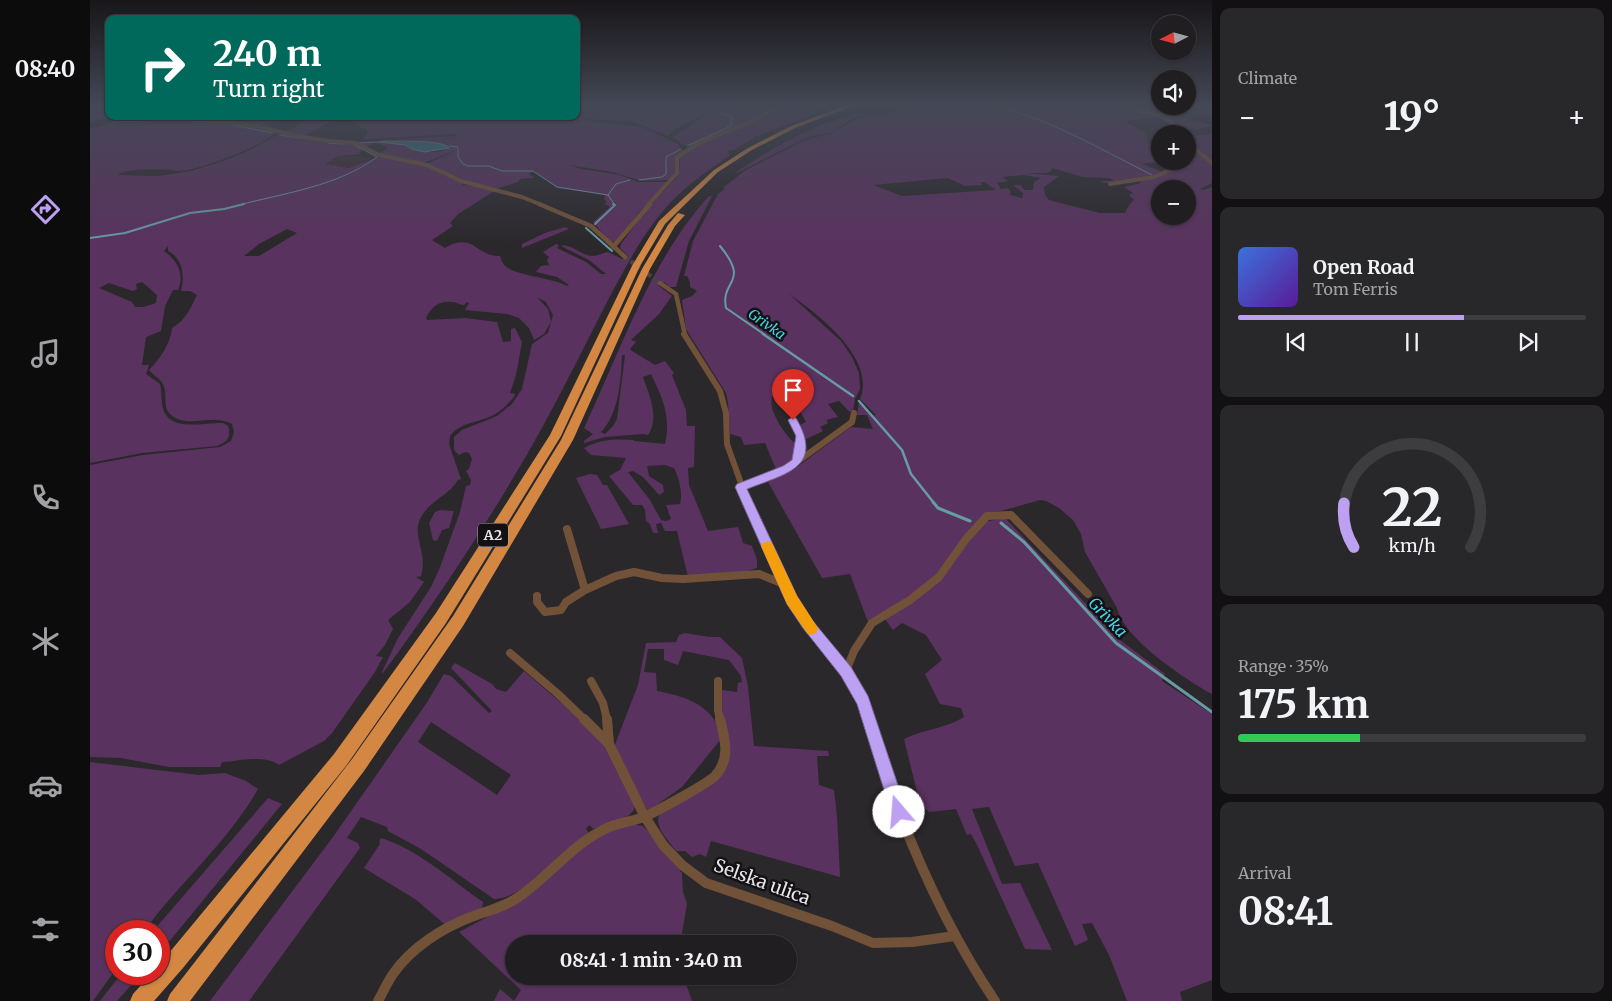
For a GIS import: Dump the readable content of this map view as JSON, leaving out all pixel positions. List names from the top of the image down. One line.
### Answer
{"streets":{"highway":["A2"],"street":["Selska ulica"]},"water":["Grivka"],"north":"left","page":{"tabs":"08:40","tile":["Climate",["Range · 35%","175 km"],["Arrival","08:41"]],"map_buttons":["+","−"],"turn":["240 m","Turn right"],"heat":["−","19°","+"],"song":["Open Road","Tom Ferris"],"limit":"30","trip":"08:41 · 1 min · 340 m","gauge":["22","km/h"]}}
